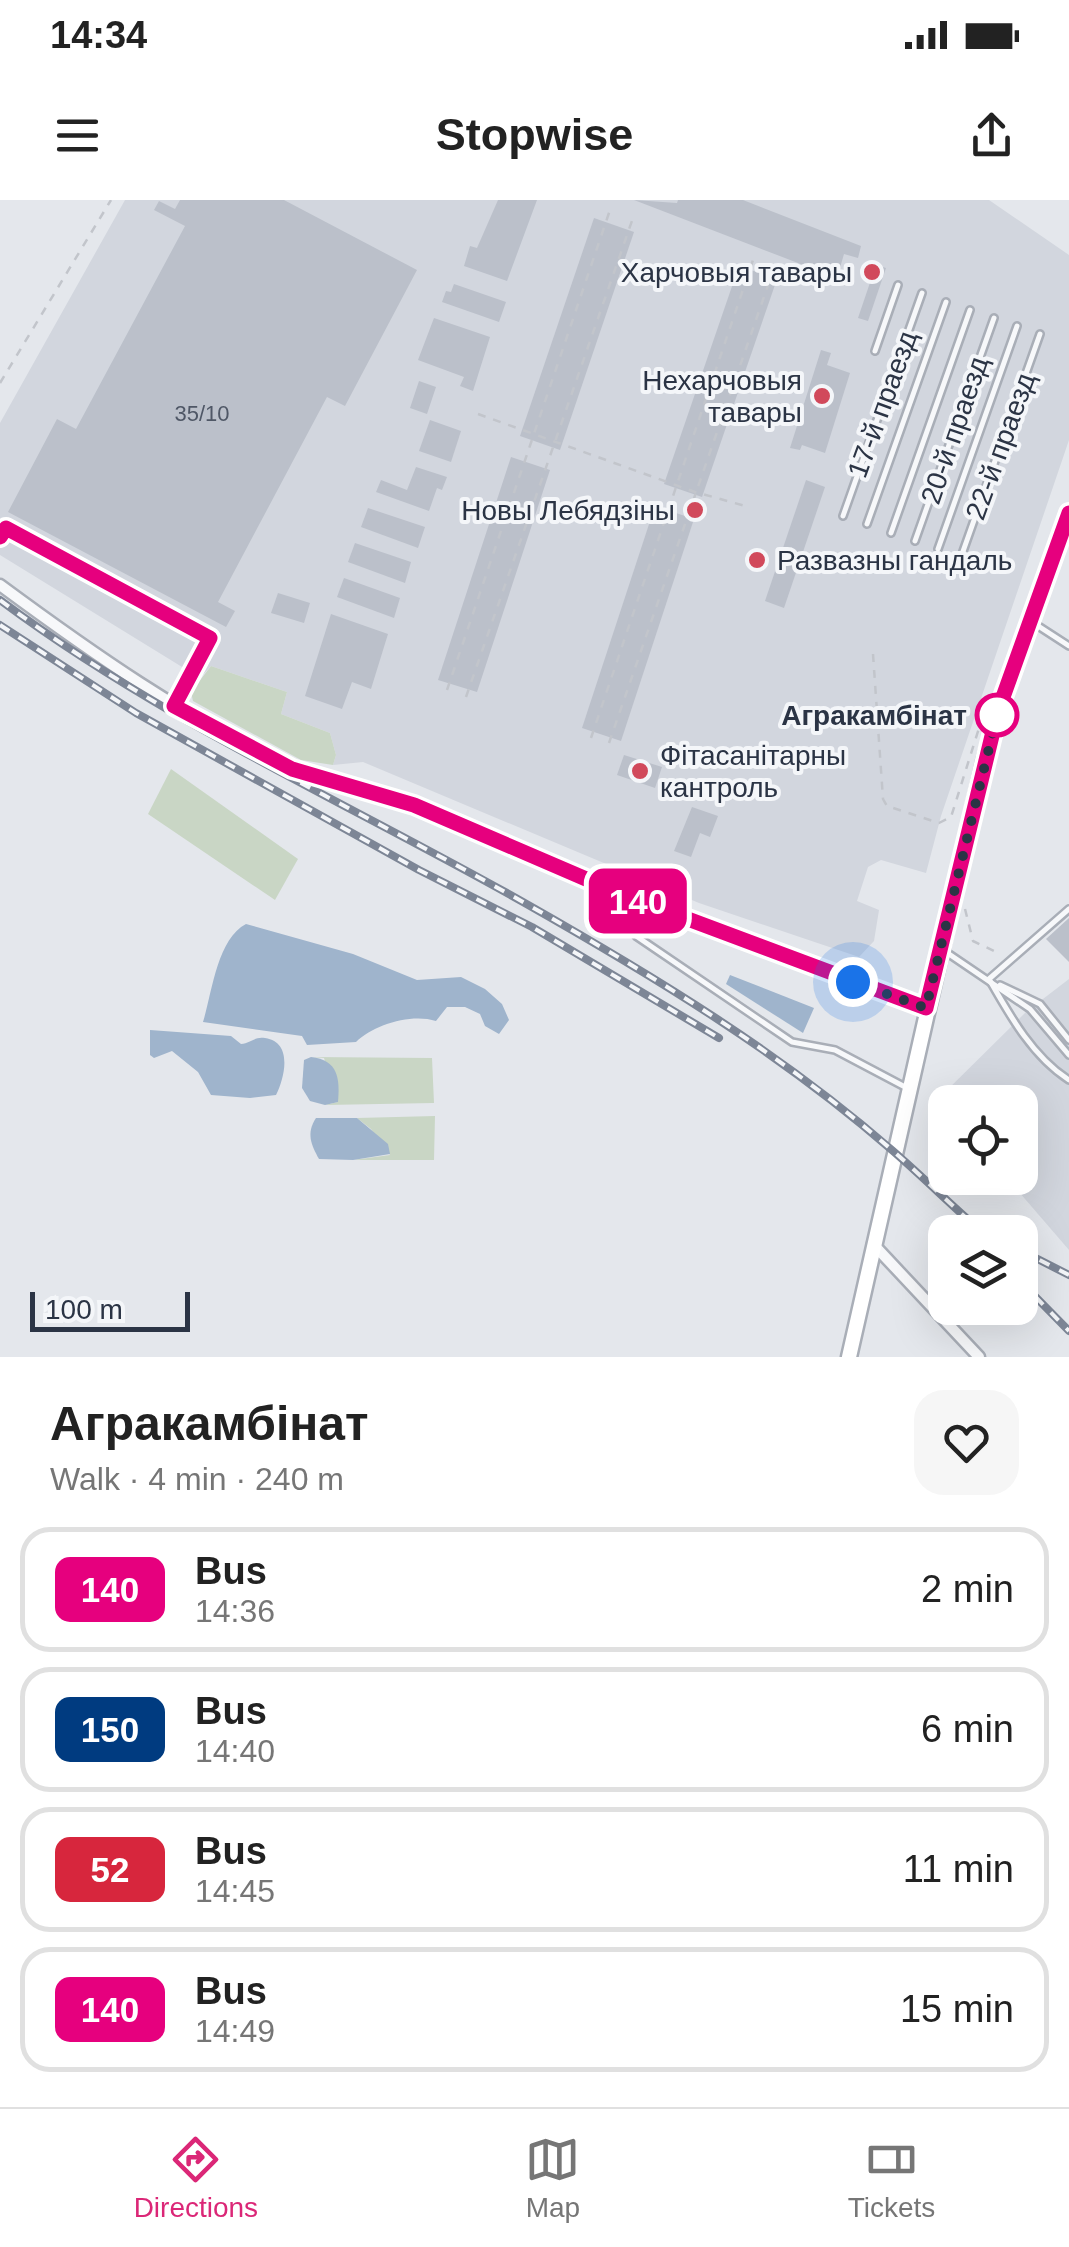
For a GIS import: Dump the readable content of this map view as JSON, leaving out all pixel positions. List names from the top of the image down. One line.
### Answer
{"streets":{"lane":["17-й праезд","20-й праезд","22-й праезд"]},"places":["Харчовыя тавары","Нехарчовыя тавары","Новы Лебядзіны","Развазны гандаль","Агракамбінат","Фітасанітарны кантроль"],"lines":["bus line 140"],"house_numbers":["35/10"],"scale_bar":"100 m","page":{"status":"14:34","header":"Stopwise","on_map":"140","scale":"100 m","heading":["Агракамбінат","Walk · 4 min · 240 m"],"list":[{"mark":"140","name":"Bus","note":"14:36","value":"2 min"},{"mark":"150","name":"Bus","note":"14:40","value":"6 min"},{"mark":"52","name":"Bus","note":"14:45","value":"11 min"},{"mark":"140","name":"Bus","note":"14:49","value":"15 min"}],"tabs":["Directions","Map","Tickets"]}}
